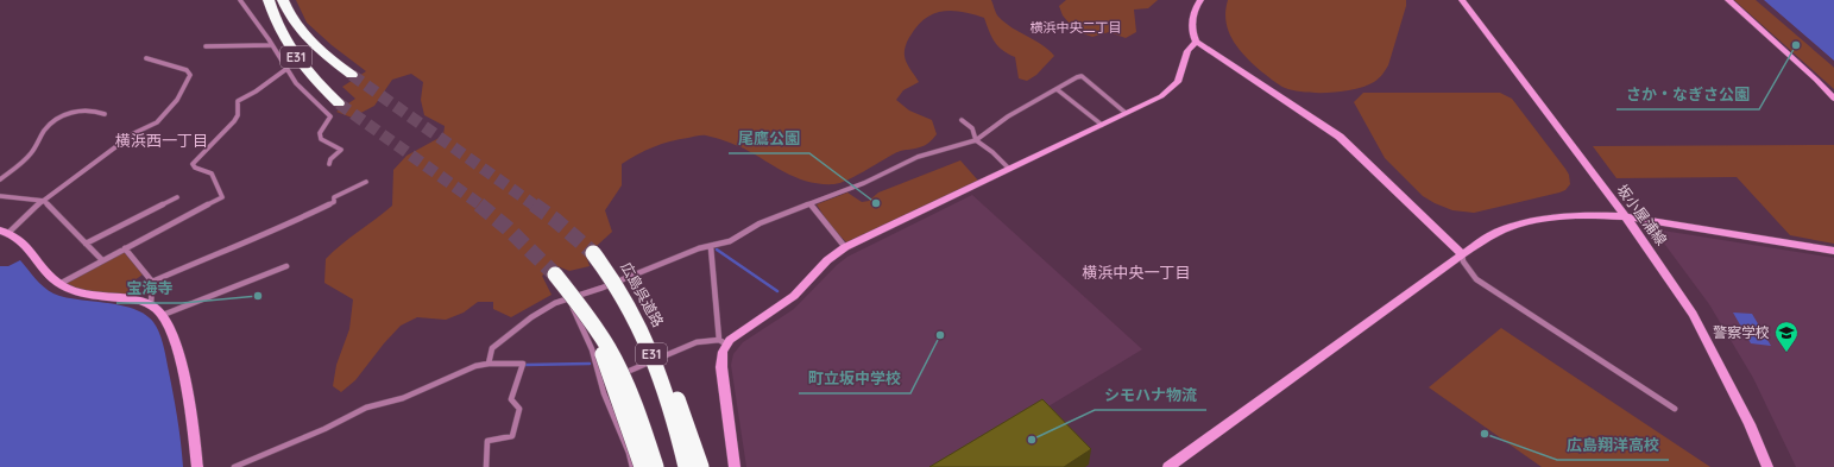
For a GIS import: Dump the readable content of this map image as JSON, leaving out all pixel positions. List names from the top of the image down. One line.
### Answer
{"streets":{"highway":["E31","広島呉道路"],"street":["坂小屋浦線"]},"districts":["横浜中央二丁目","横浜西一丁目","横浜中央一丁目"],"places":{"other":["さか・なぎさ公園","尾鷹公園","宝海寺","町立坂中学校","広島翔洋高校","シモハナ物流"],"school or university":["警察学校"]}}
